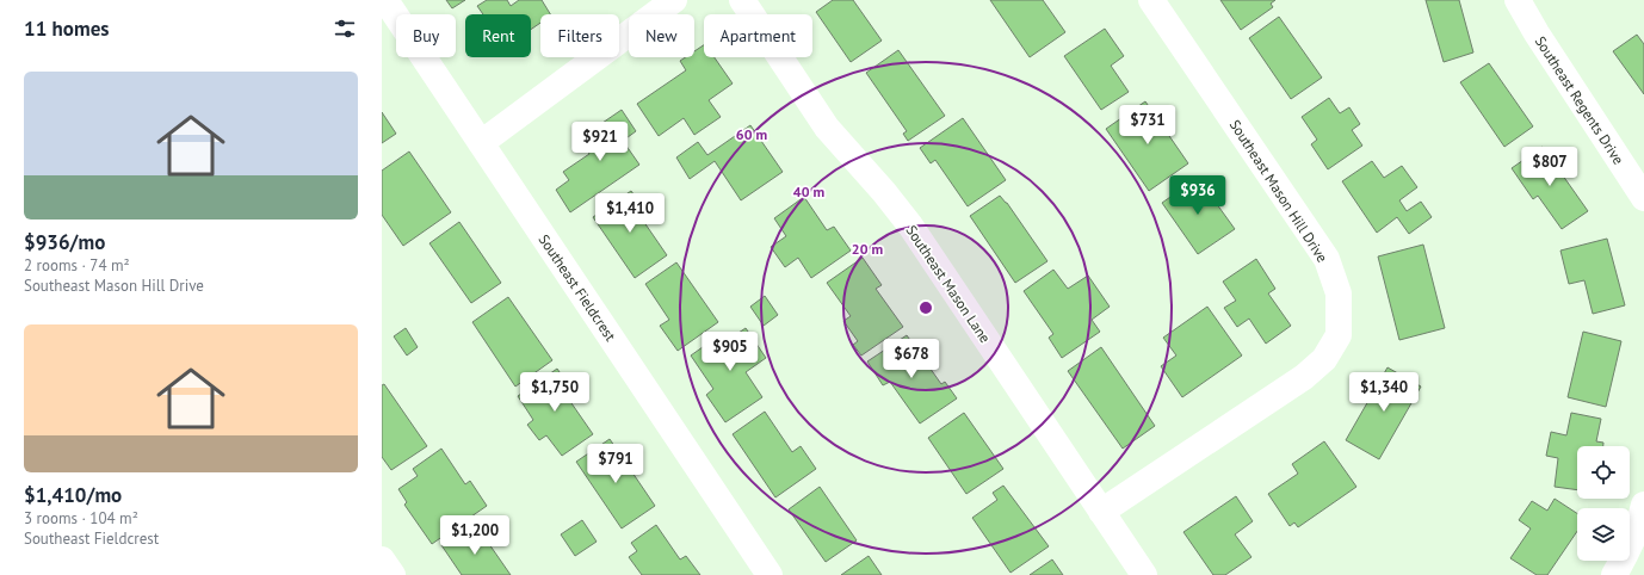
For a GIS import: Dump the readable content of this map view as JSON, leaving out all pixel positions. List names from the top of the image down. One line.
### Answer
{"streets":{"street":["Southeast Regents Drive","Southeast Mason Hill Drive","Southeast Mason Lane","Southeast Fieldcrest"]},"crossings":[["Southeast Mason Hill Drive","Southeast Mason Lane"]],"page":{"heading":"11 homes","chip":["Buy","Rent","Filters","New","Apartment"],"list":[{"name":"$936/mo","note":"2 rooms · 74 m² · Southeast Mason Hill Drive"},{"name":"$1,410/mo","note":"3 rooms · 104 m² · Southeast Fieldcrest"}],"price":["$731","$921","$807","$936","$1,410","$905","$678","$1,750","$1,340","$791","$1,200"]},"rings":["60 m","40 m","20 m"]}
